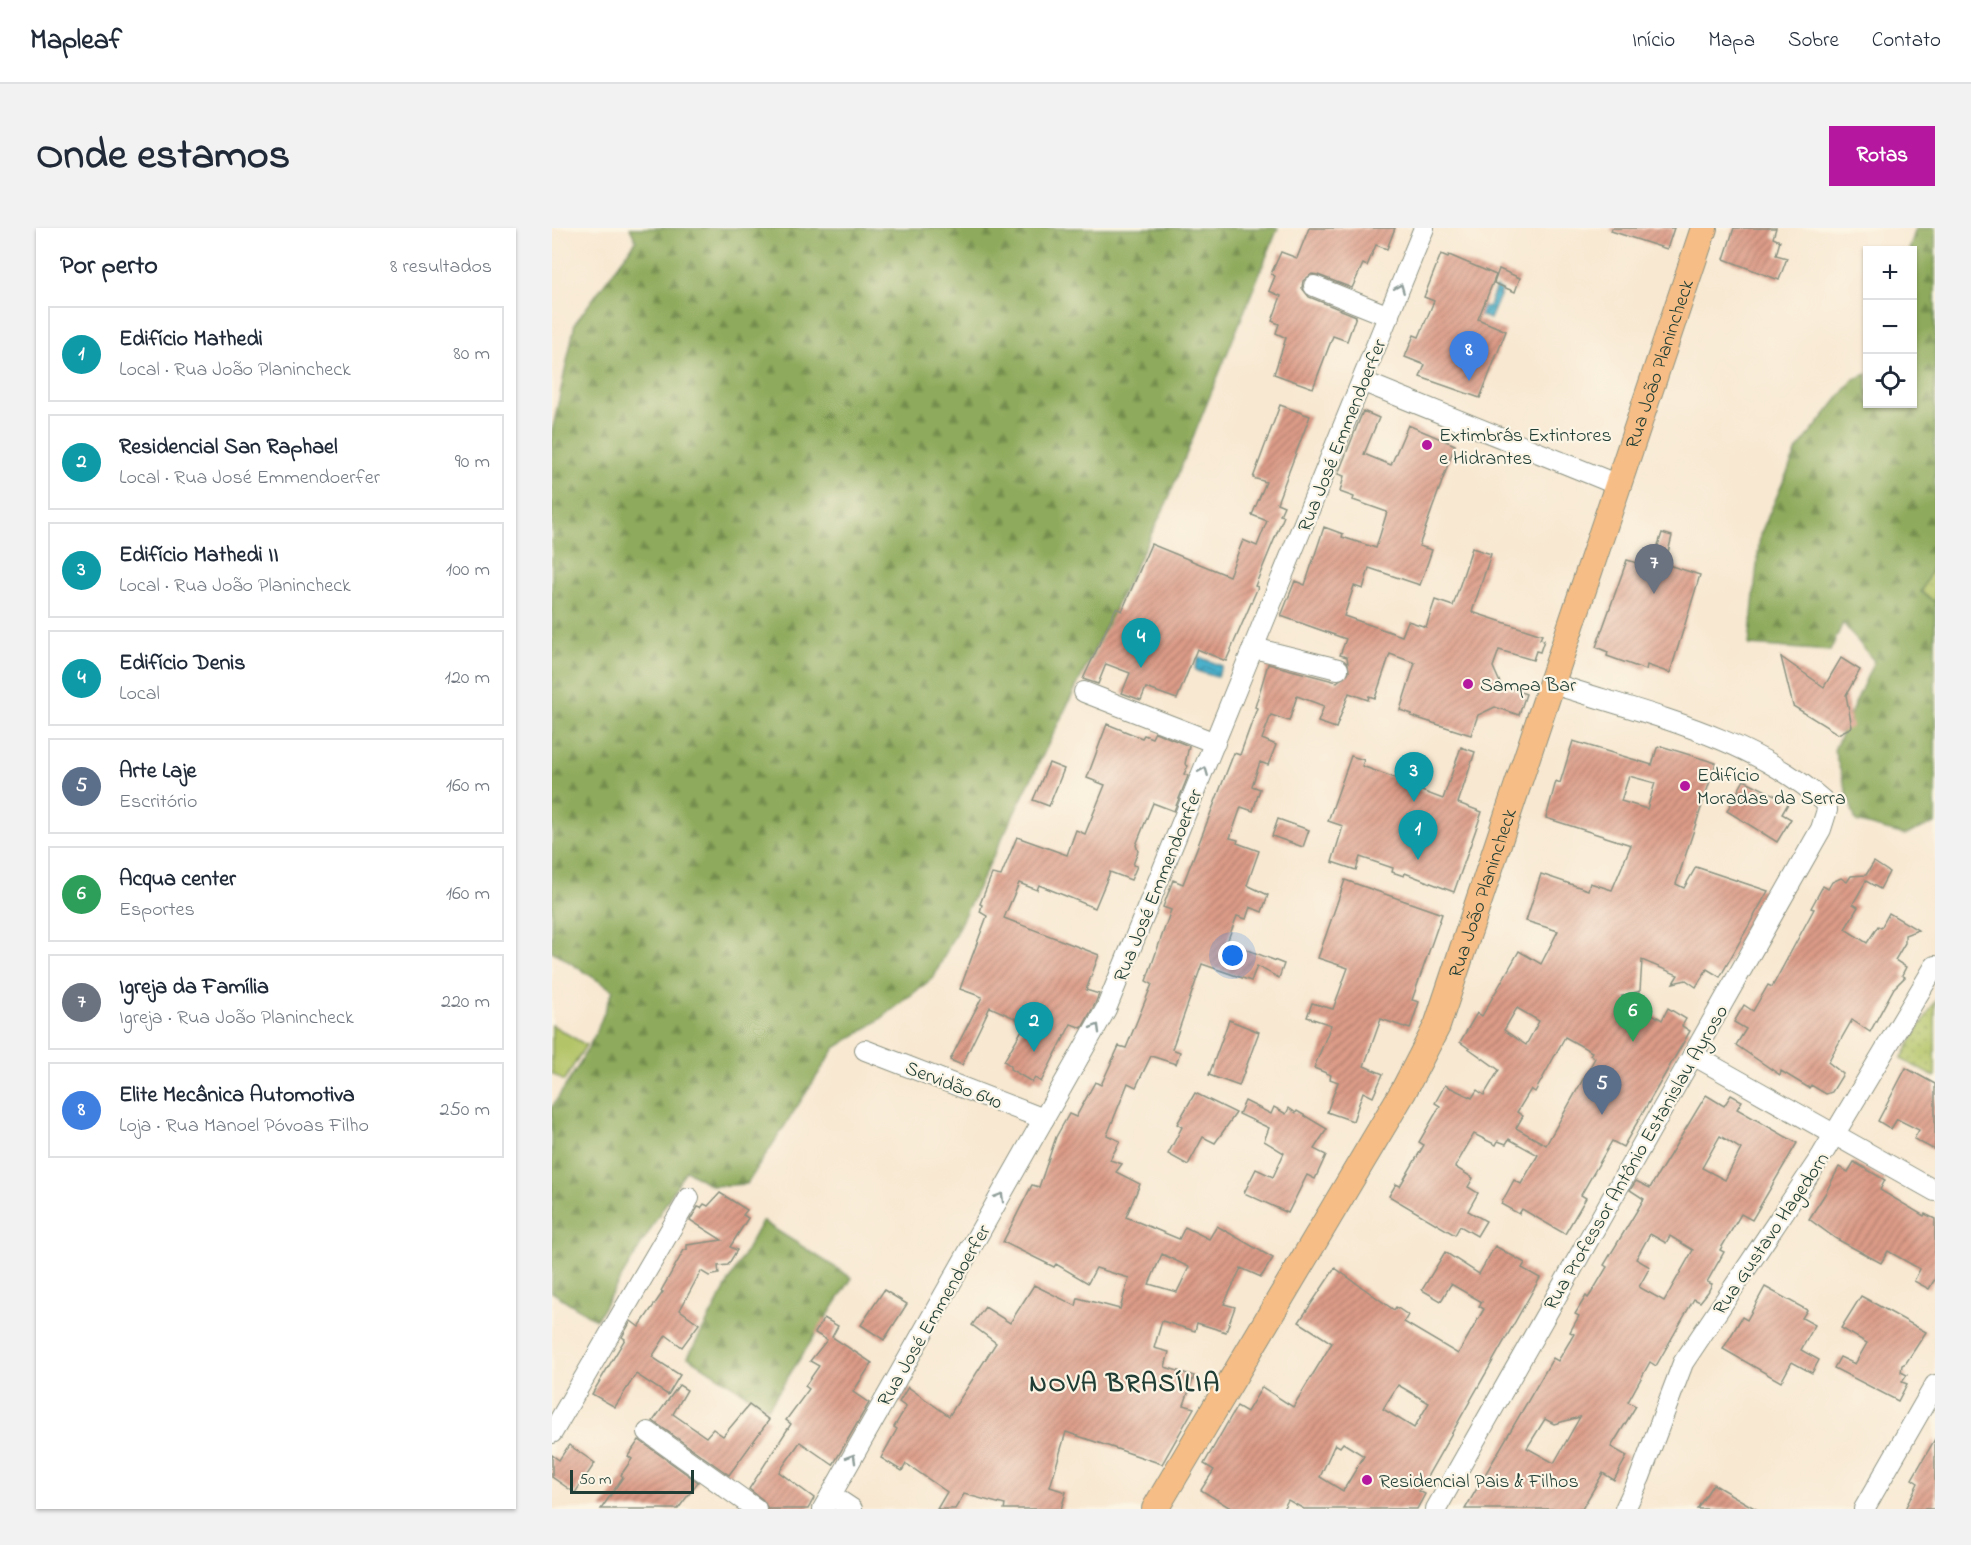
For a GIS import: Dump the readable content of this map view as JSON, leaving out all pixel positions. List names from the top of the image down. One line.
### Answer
{"streets":{"main road":["Rua João Planincheck"],"street":["Rua José Emmendoerfer","Servidão 640","Rua Professor Antônio Estanislau Ayroso","Rua Gustavo Hagedorn"]},"crossings":[["Rua João Planincheck","Rua Professor Antônio Estanislau Ayroso"],["Rua José Emmendoerfer","Servidão 640"]],"one_way":["Rua José Emmendoerfer"],"districts":["NOVA BRASÍLIA"],"places":["Extimbrás Extintores e Hidrantes","Sampa Bar","Edifício Moradas da Serra","Residencial Pais & Filhos"],"scale_bar":"50 m","page":{"header":"Mapleaf","nav":["Início","Mapa","Sobre","Contato"],"title":"Onde estamos","buttons":"Rotas","heading":["Por perto","8 resultados"],"map_buttons":["+","−"],"list":[{"mark":"1","name":"Edifício Mathedi","note":"Local · Rua João Planincheck","value":"80 m"},{"mark":"2","name":"Residencial San Raphael","note":"Local · Rua José Emmendoerfer","value":"90 m"},{"mark":"3","name":"Edifício Mathedi II","note":"Local · Rua João Planincheck","value":"100 m"},{"mark":"4","name":"Edifício Denis","note":"Local","value":"120 m"},{"mark":"5","name":"Arte Laje","note":"Escritório","value":"160 m"},{"mark":"6","name":"Acqua center","note":"Esportes","value":"160 m"},{"mark":"7","name":"Igreja da Família","note":"Igreja · Rua João Planincheck","value":"220 m"},{"mark":"8","name":"Elite Mecânica Automotiva","note":"Loja · Rua Manoel Póvoas Filho","value":"250 m"}],"pins":["8","7","4","3","1","6","2","5"],"scale":"50 m"}}
